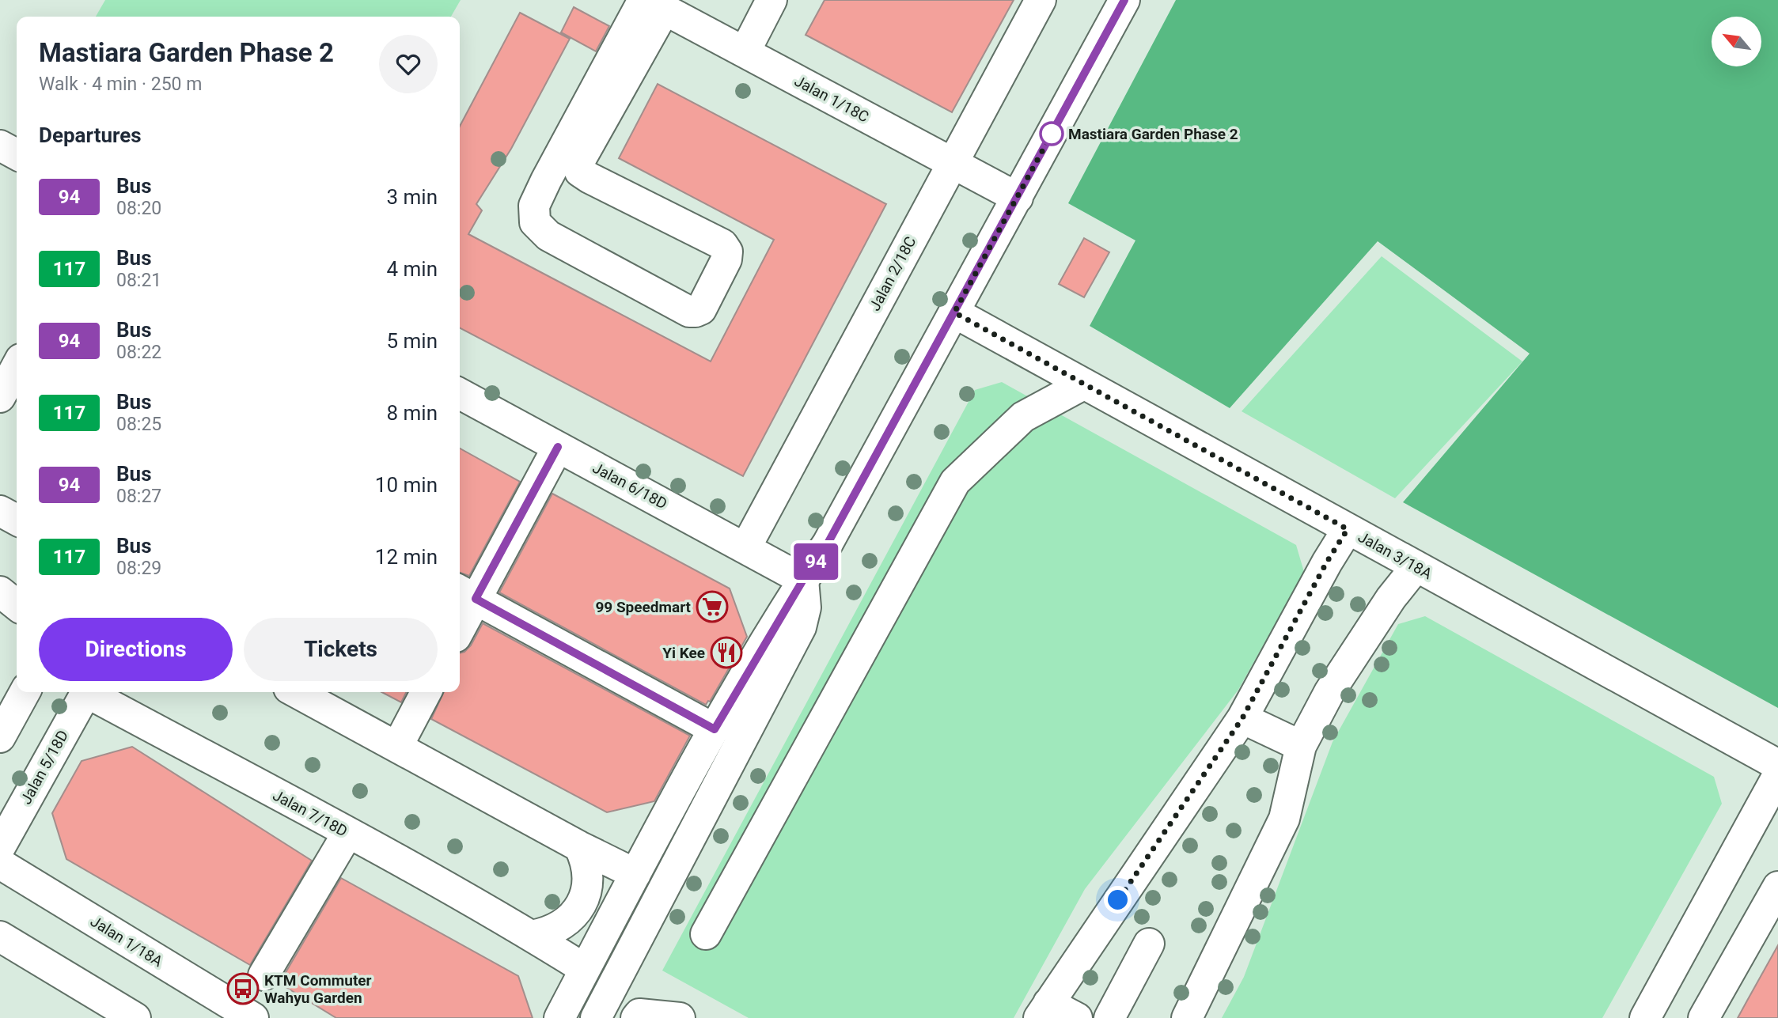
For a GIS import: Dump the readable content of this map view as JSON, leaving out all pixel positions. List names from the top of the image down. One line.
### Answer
{"streets":{"main road":["Jalan 1/18C","Jalan 2/18C","Jalan 6/18D","Jalan 3/18A","Jalan 5/18D","Jalan 7/18D","Jalan 1/18A"]},"crossings":[["Jalan 1/18C","Jalan 2/18C"],["Jalan 2/18C","Jalan 6/18D"]],"places":{"other":["Mastiara Garden Phase 2"],"supermarket":["99 Speedmart"],"restaurant":["Yi Kee"],"bus stop":["KTM Commuter Wahyu Garden"]},"lines":["bus line 94"],"north":"top left","page":{"on_map":"94","heading":[["Mastiara Garden Phase 2","Walk · 4 min · 250 m"],"Departures"],"list":[{"mark":"94","name":"Bus","note":"08:20","value":"3 min"},{"mark":"117","name":"Bus","note":"08:21","value":"4 min"},{"mark":"94","name":"Bus","note":"08:22","value":"5 min"},{"mark":"117","name":"Bus","note":"08:25","value":"8 min"},{"mark":"94","name":"Bus","note":"08:27","value":"10 min"},{"mark":"117","name":"Bus","note":"08:29","value":"12 min"}],"buttons":["Directions","Tickets"]}}
